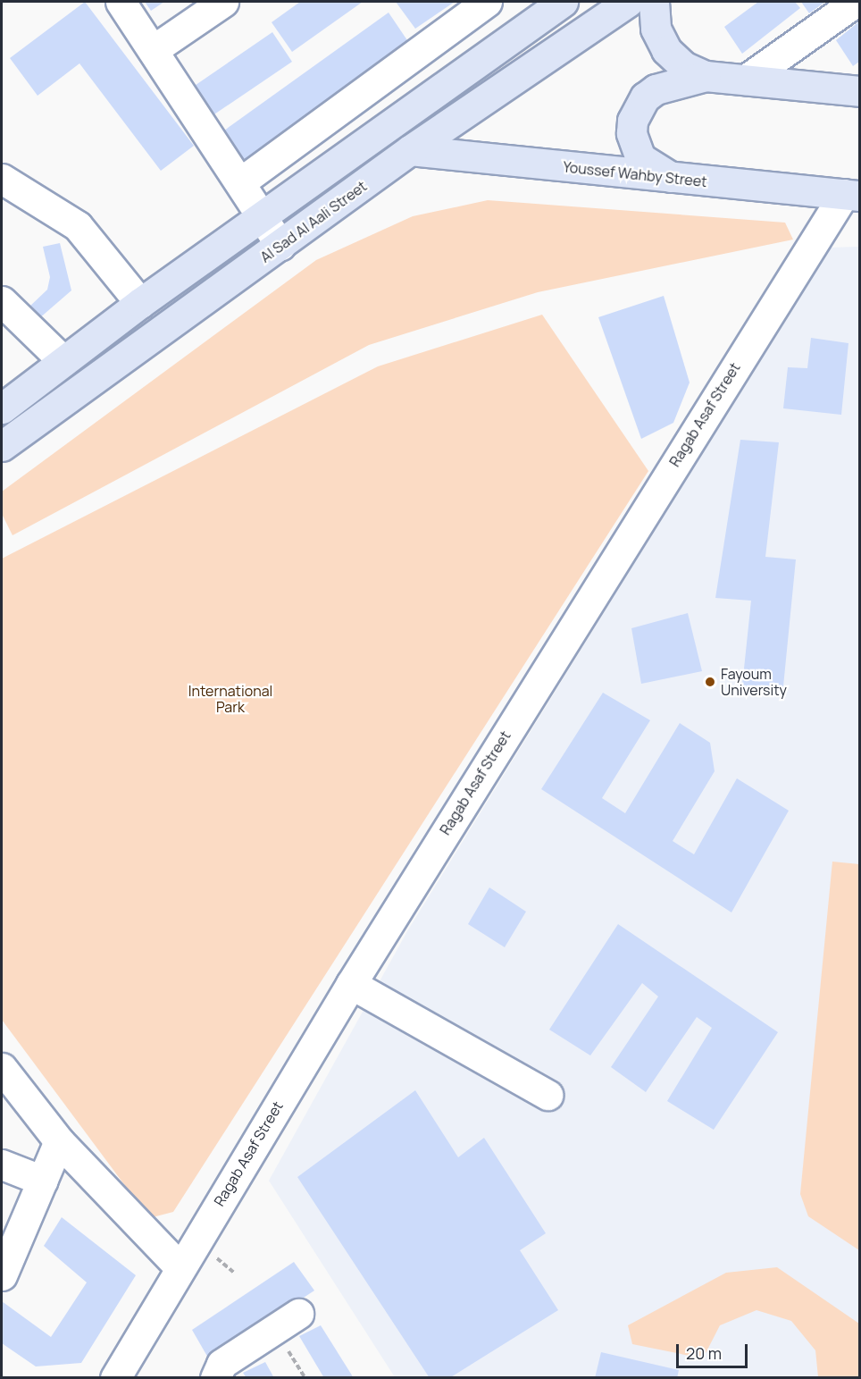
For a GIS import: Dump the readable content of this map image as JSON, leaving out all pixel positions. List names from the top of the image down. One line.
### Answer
{"streets":{"main road":["Youssef Wahby Street","Al Sad Al Aali Street"],"street":["Ragab Asaf Street"]},"crossings":[["Youssef Wahby Street","Al Sad Al Aali Street"],["Youssef Wahby Street","Ragab Asaf Street"]],"parks":["International Park"],"places":["Fayoum University"],"scale_bar":"20 m"}
